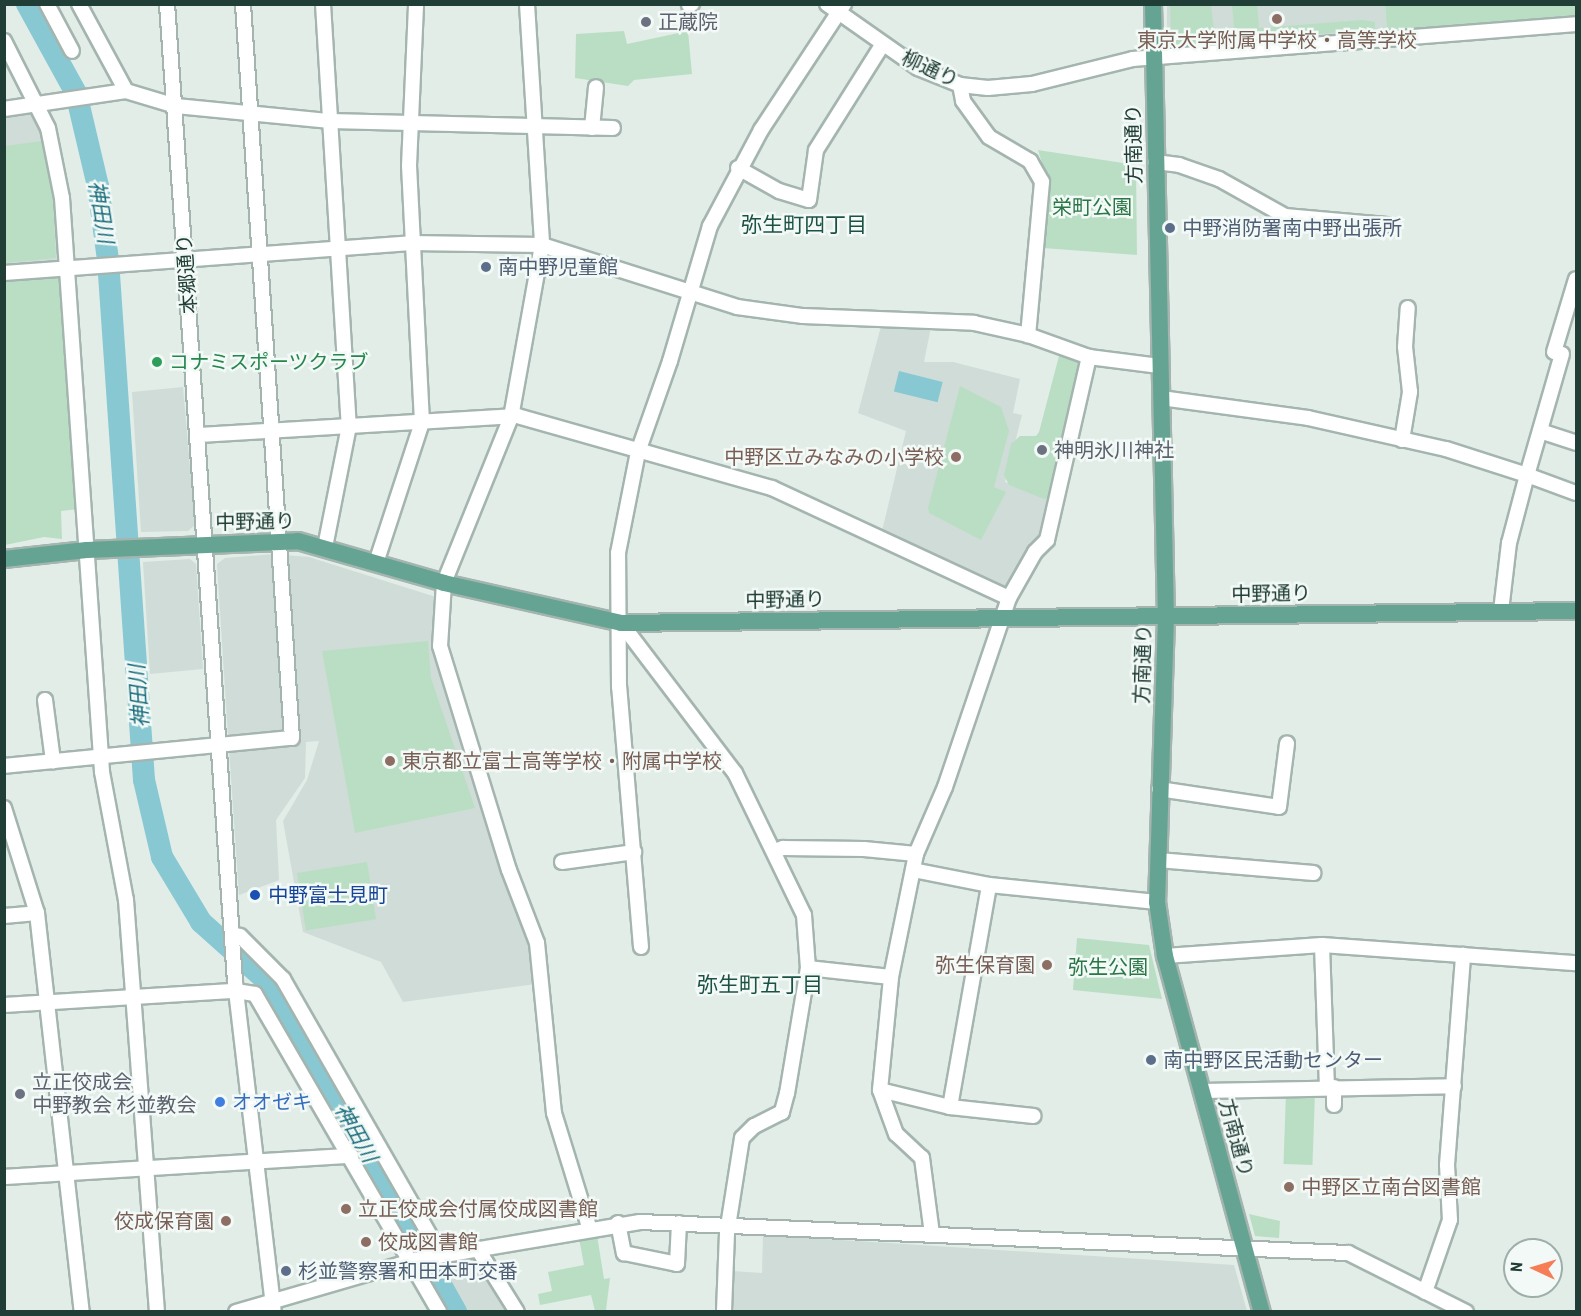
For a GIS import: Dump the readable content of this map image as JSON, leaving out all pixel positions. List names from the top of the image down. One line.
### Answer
{"streets":{"main road":["方南通り","中野通り"],"street":["柳通り","本郷通り"]},"crossings":[["柳通り","方南通り"],["方南通り","中野通り"],["本郷通り","中野通り"]],"districts":["弥生町四丁目","弥生町五丁目"],"water":["神田川"],"parks":["栄町公園","弥生公園"],"places":["東京大学附属中学校・高等学校","正蔵院","中野消防署南中野出張所","南中野児童館","コナミスポーツクラブ","神明氷川神社","中野区立みなみの小学校","東京都立富士高等学校・附属中学校","中野富士見町","弥生保育園","南中野区民活動センター","立正佼成会 中野教会 杉並教会","オオゼキ","中野区立南台図書館","立正佼成会付属佼成図書館","佼成保育園","佼成図書館","杉並警察署和田本町交番"],"north":"left"}
